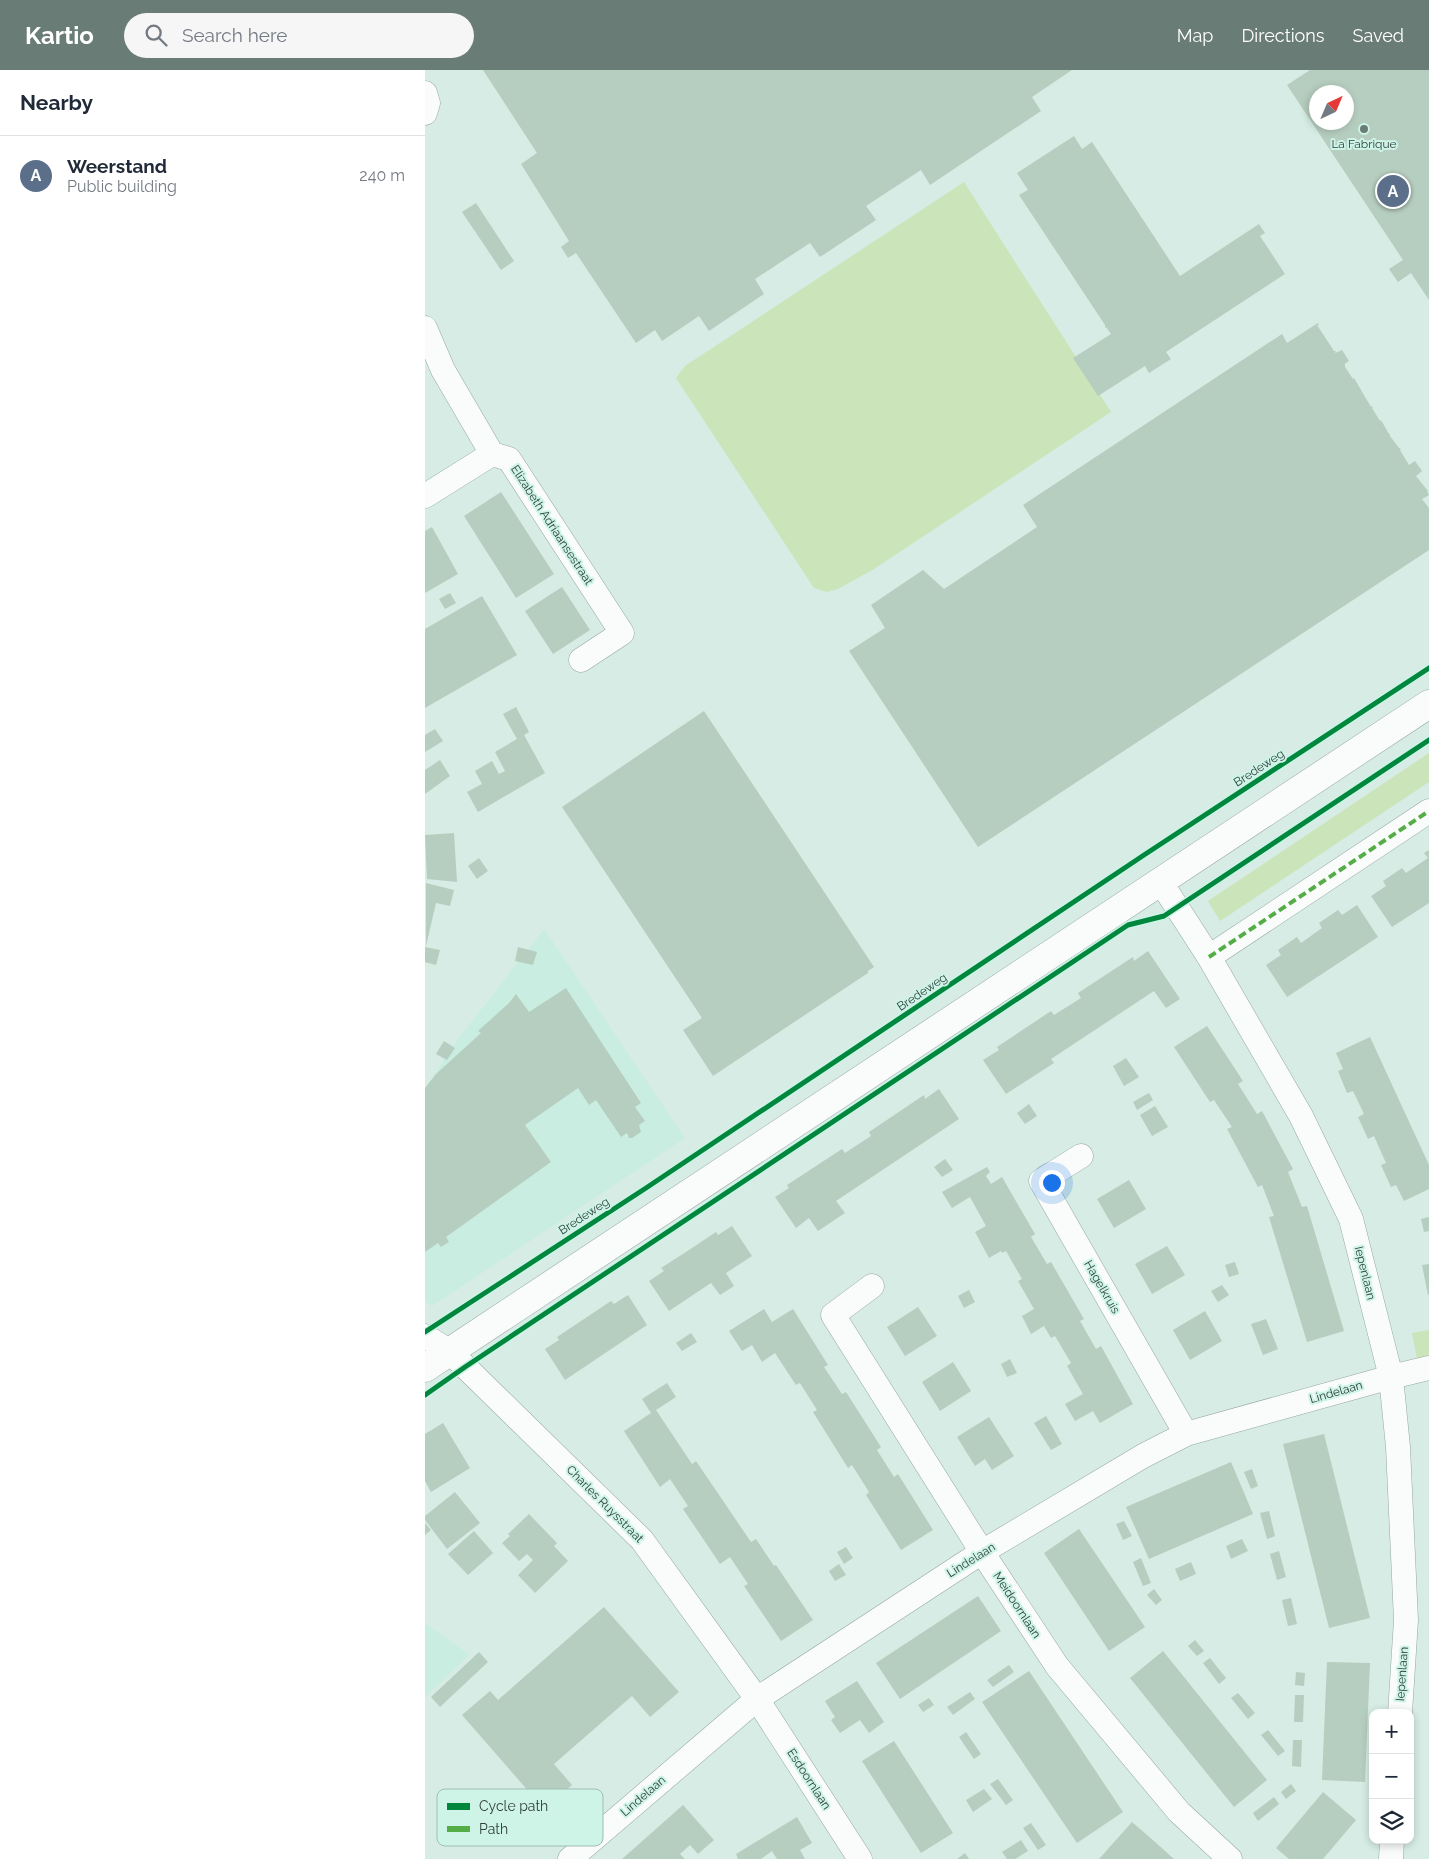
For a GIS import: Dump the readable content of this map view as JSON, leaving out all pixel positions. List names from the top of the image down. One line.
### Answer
{"streets":{"street":["Elizabeth Adriaansestraat","Iepenlaan","Hagelkruis","Lindelaan","Charles Ruysstraat","Meidoornlaan","Esdoornlaan"],"cycle path":["Bredeweg"]},"crossings":[["Iepenlaan","Lindelaan"],["Hagelkruis","Lindelaan"],["Lindelaan","Charles Ruysstraat"],["Lindelaan","Meidoornlaan"],["Lindelaan","Esdoornlaan"],["Charles Ruysstraat","Esdoornlaan"]],"places":["La Fabrique"],"legend":["Cycle path","Path"],"north":"top right","page":{"header":"Kartio","search":"Search here","nav":["Map","Directions","Saved"],"heading":"Nearby","list":[{"mark":"A","name":"Weerstand","note":"Public building","value":"240 m"}],"pins":"A","map_buttons":["+","−"]}}
